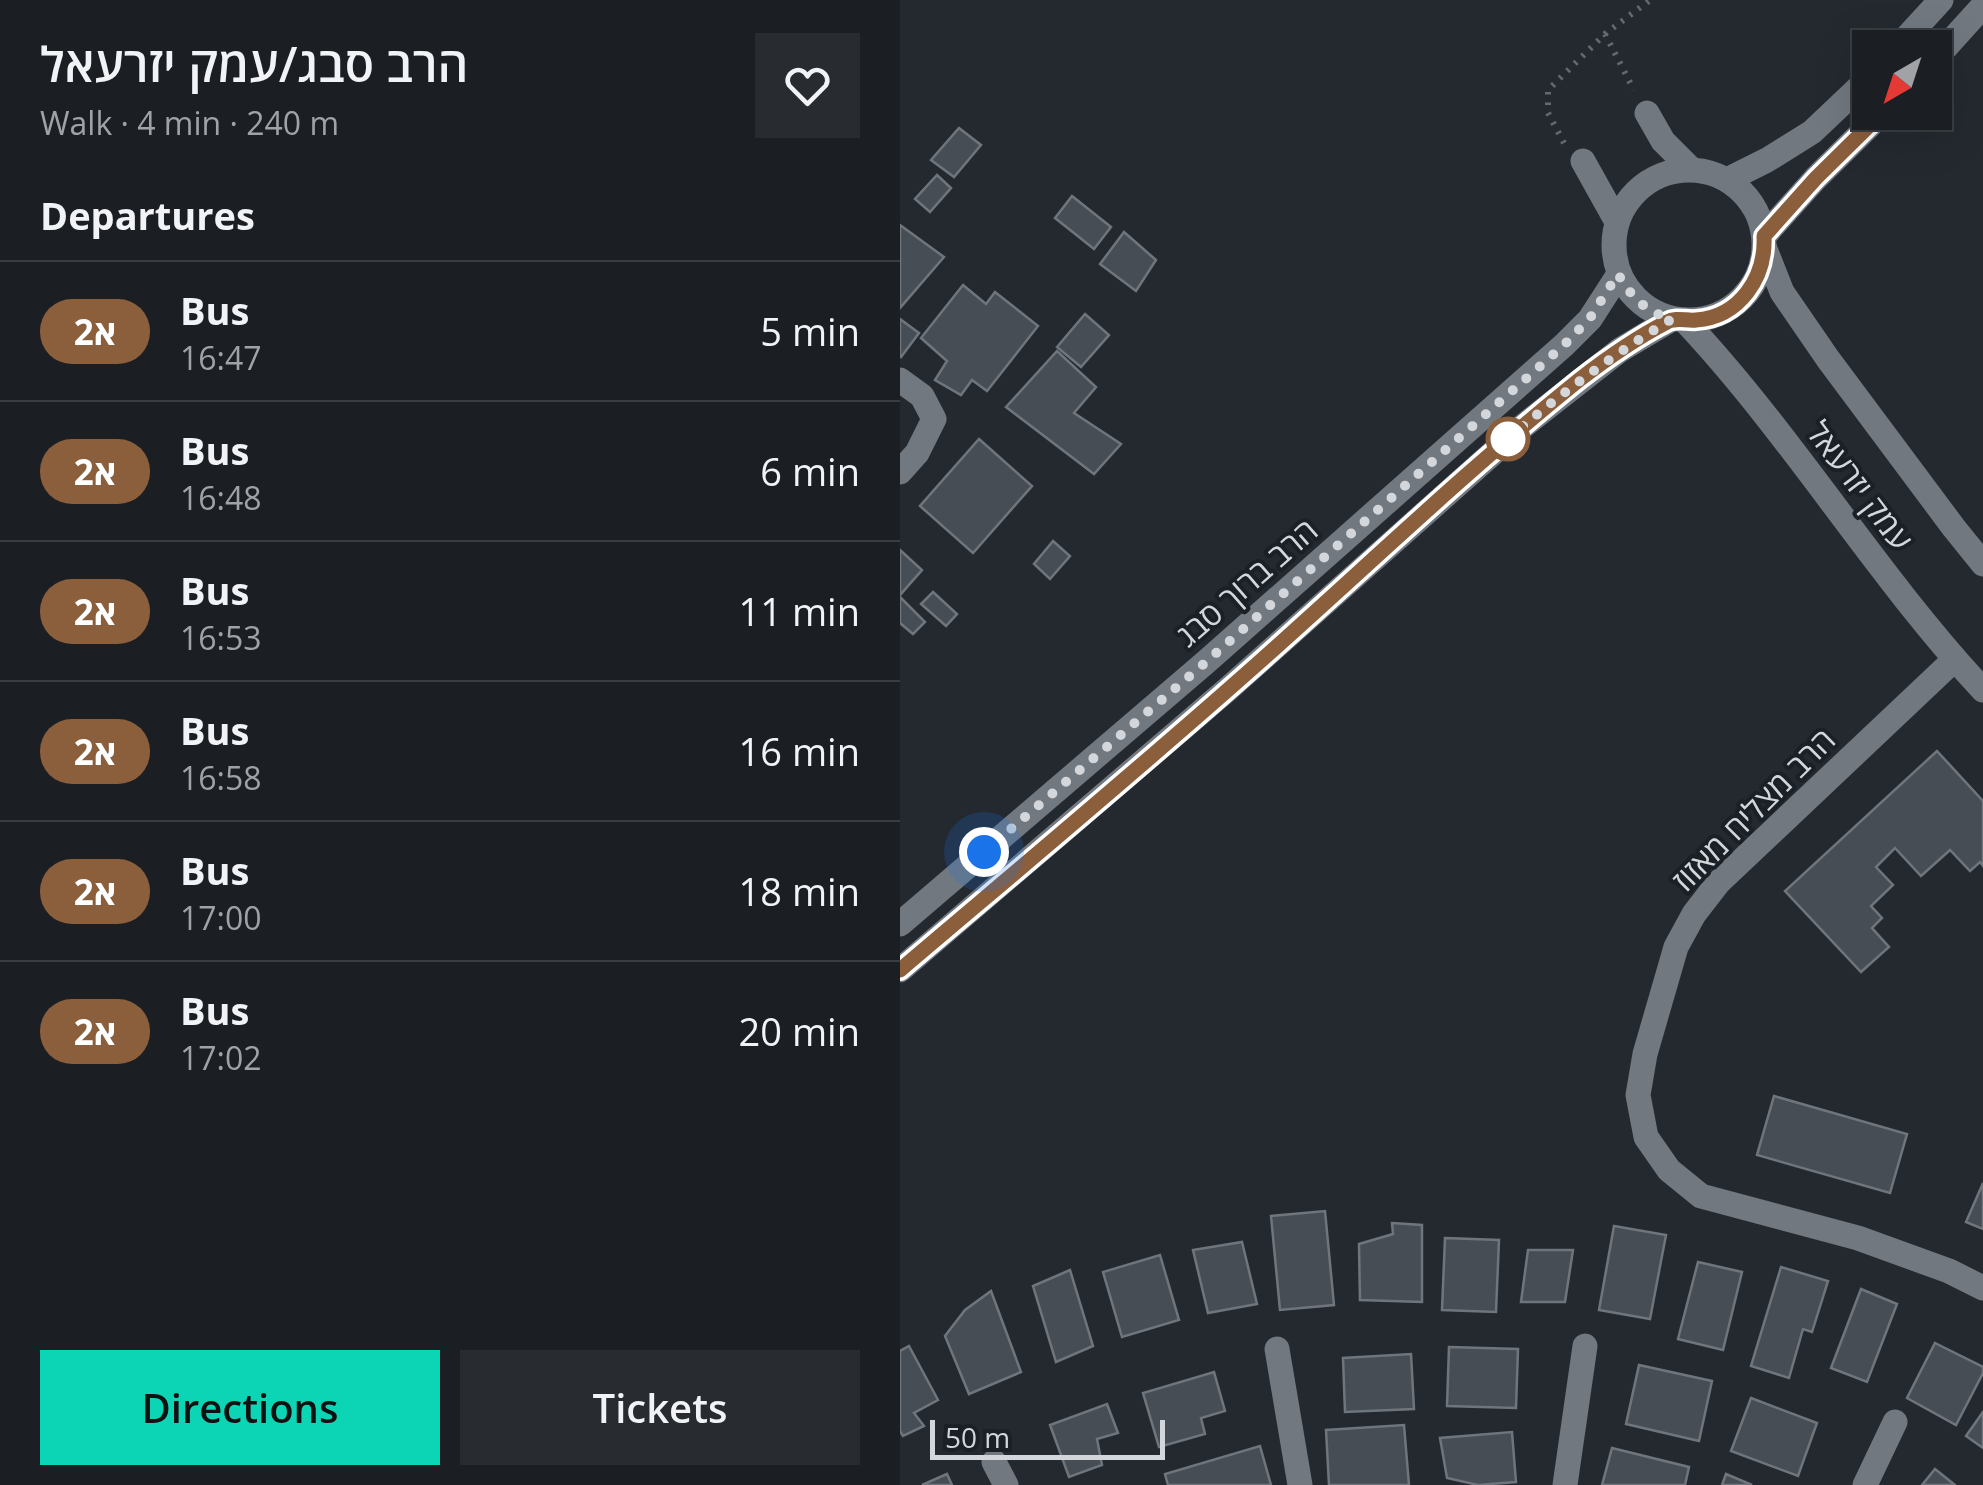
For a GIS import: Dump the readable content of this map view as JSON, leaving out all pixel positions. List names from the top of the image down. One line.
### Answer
{"streets":{"street":["עמק יזרעאל","הרב ברוך סבג","הרב מצליח מאזוז"]},"crossings":[["עמק יזרעאל","הרב ברוך סבג"],["עמק יזרעאל","הרב מצליח מאזוז"]],"lines":["bus line 2א"],"scale_bar":"50 m","north":"bottom left","page":{"heading":[["הרב סבג/עמק יזרעאל","Walk · 4 min · 240 m"],"Departures"],"list":[{"mark":"2א","name":"Bus","note":"16:47","value":"5 min"},{"mark":"2א","name":"Bus","note":"16:48","value":"6 min"},{"mark":"2א","name":"Bus","note":"16:53","value":"11 min"},{"mark":"2א","name":"Bus","note":"16:58","value":"16 min"},{"mark":"2א","name":"Bus","note":"17:00","value":"18 min"},{"mark":"2א","name":"Bus","note":"17:02","value":"20 min"}],"buttons":["Directions","Tickets"],"scale":"50 m"}}
